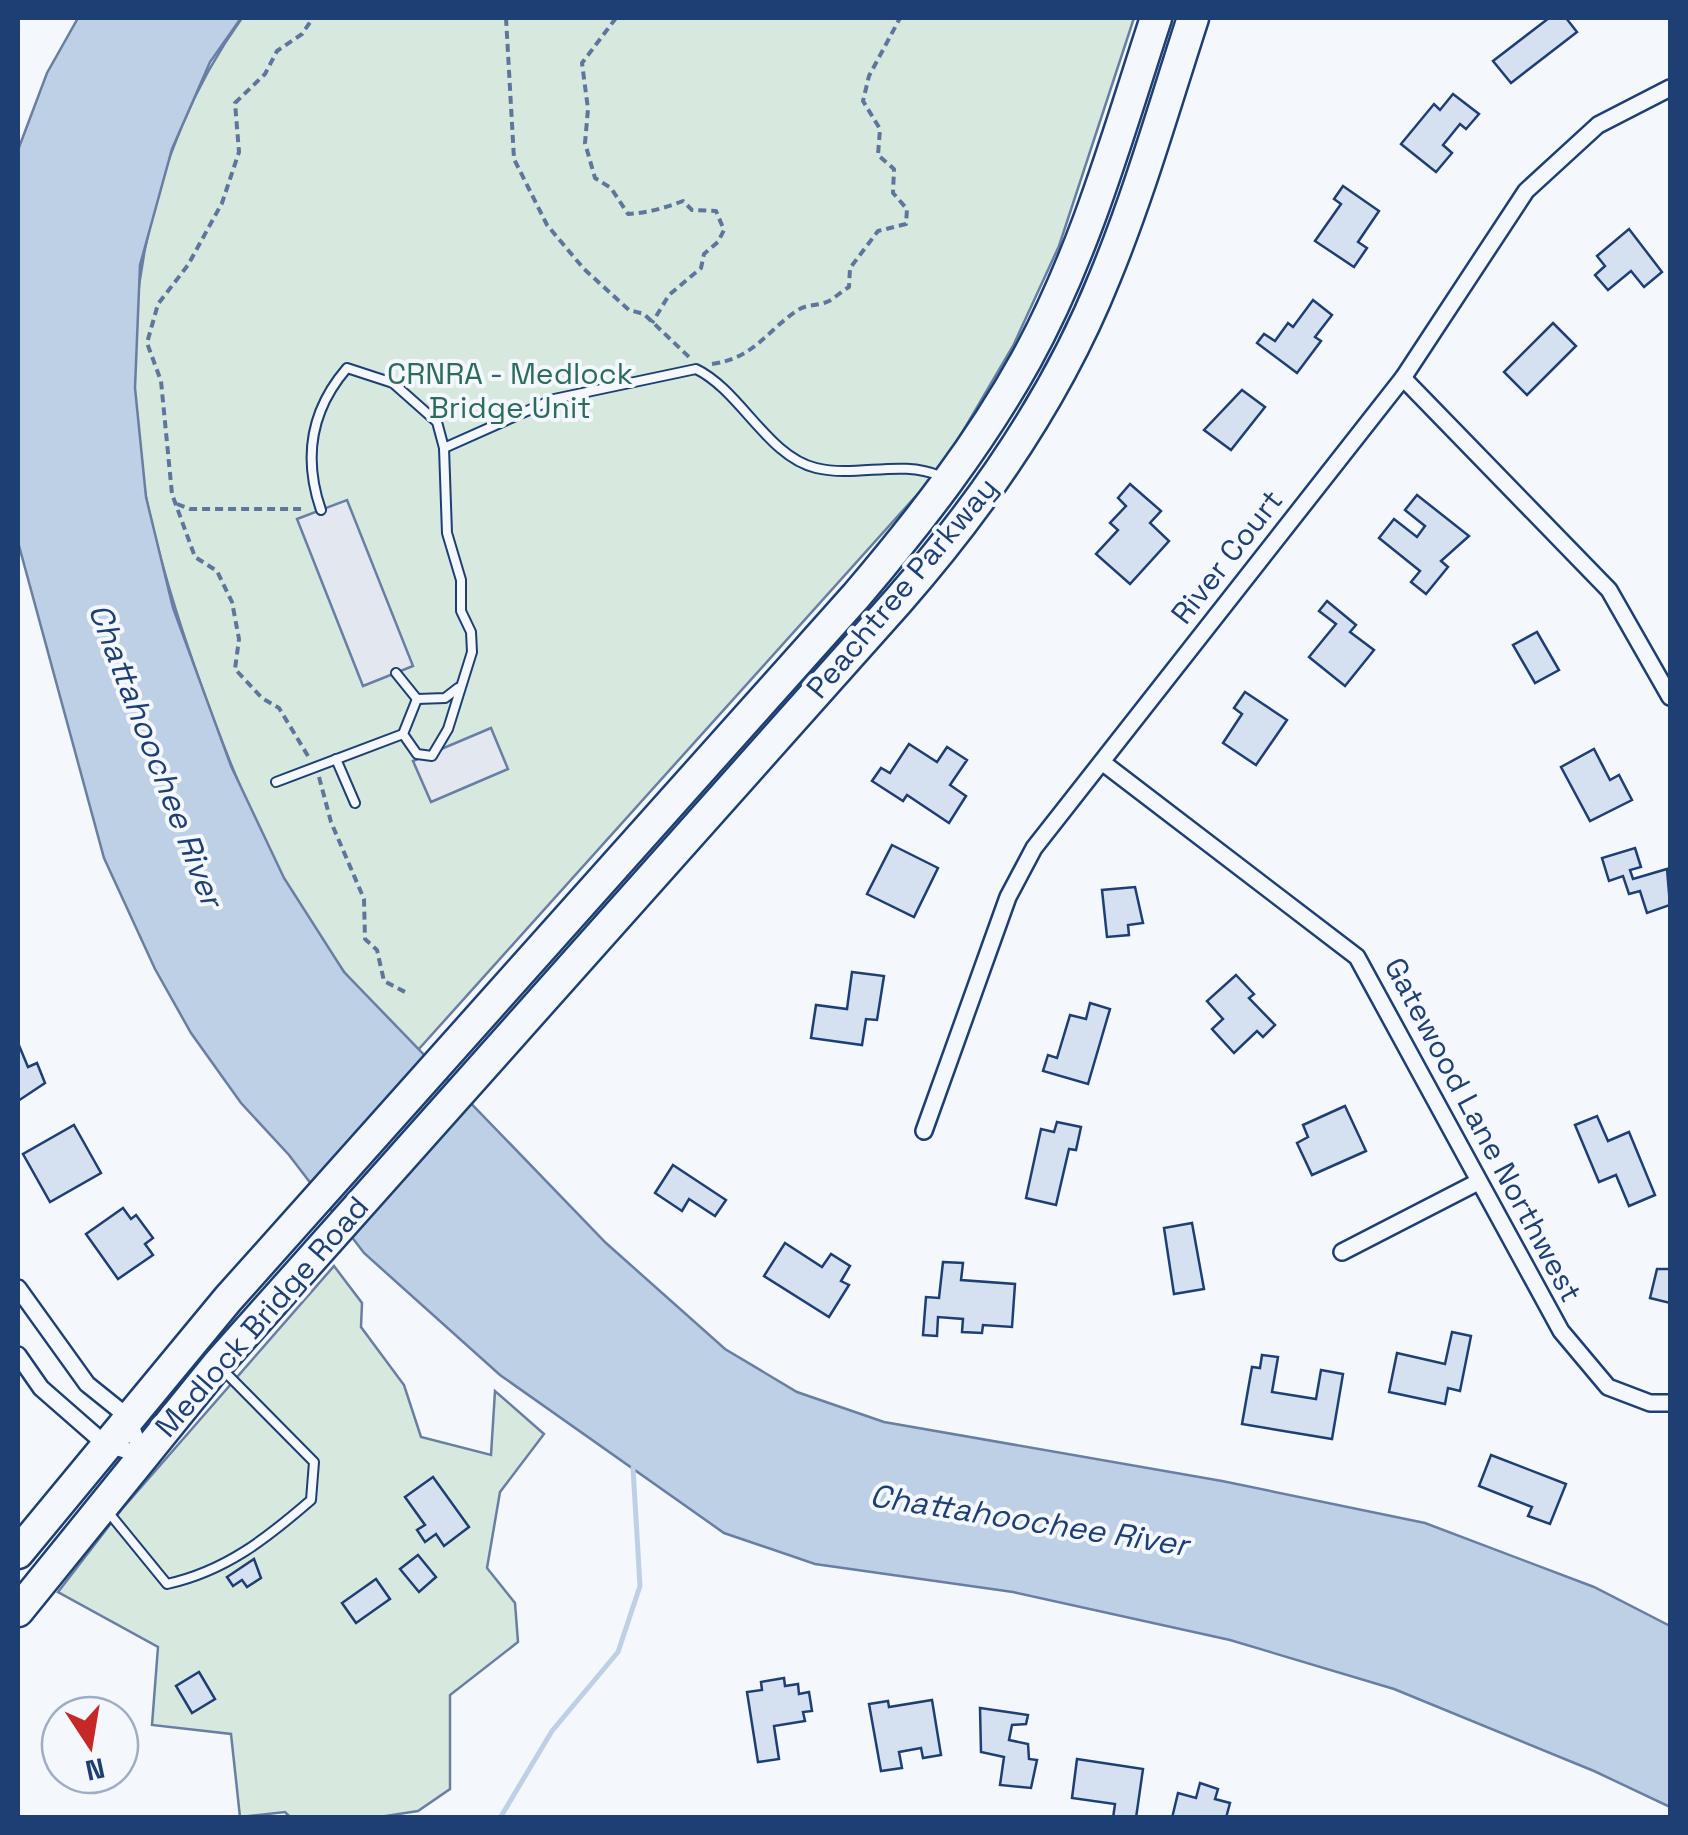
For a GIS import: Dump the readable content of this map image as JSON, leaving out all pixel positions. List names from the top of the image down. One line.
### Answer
{"streets":{"highway":["Peachtree Parkway","Medlock Bridge Road"],"street":["River Court","Gatewood Lane Northwest"]},"crossings":[["River Court","Gatewood Lane Northwest"],["Peachtree Parkway","Medlock Bridge Road"]],"water":["Chattahoochee River"],"parks":["CRNRA - Medlock Bridge Unit"],"north":"bottom"}
